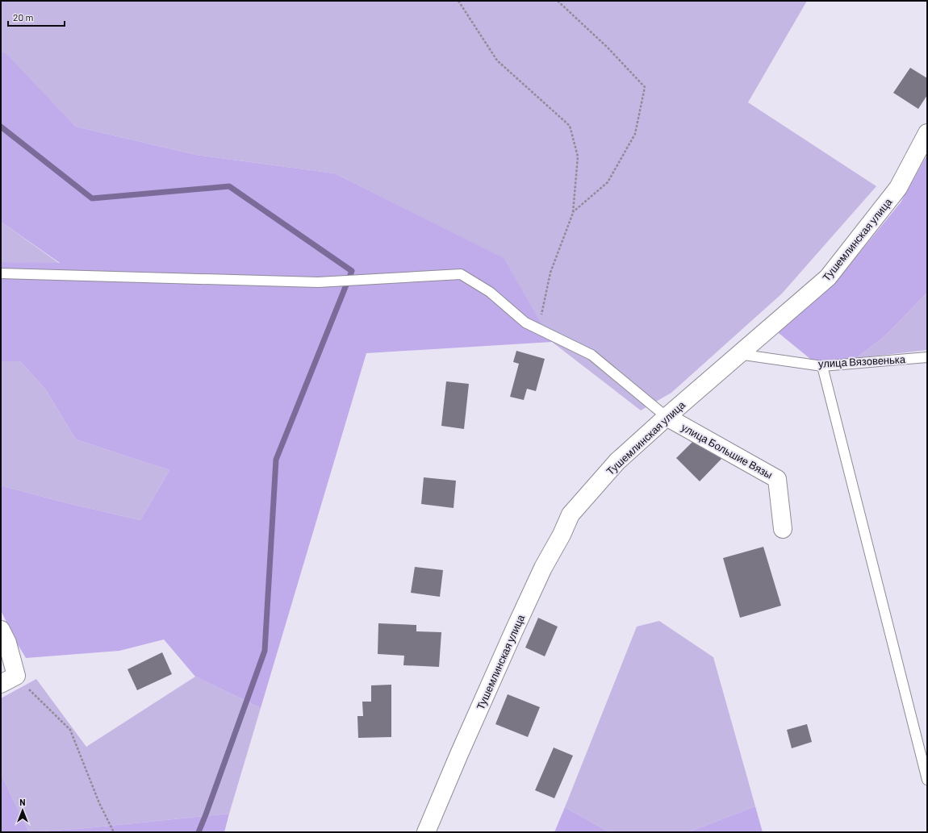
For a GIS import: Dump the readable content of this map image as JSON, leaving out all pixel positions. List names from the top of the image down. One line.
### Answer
{"streets":{"street":["Тушемлинская улица","улица Большие Вязы"],"lane":["улица Вязовенька"]},"crossings":[["Тушемлинская улица","улица Вязовенька"],["Тушемлинская улица","улица Большие Вязы"]],"scale_bar":"20 m","north":"top"}
